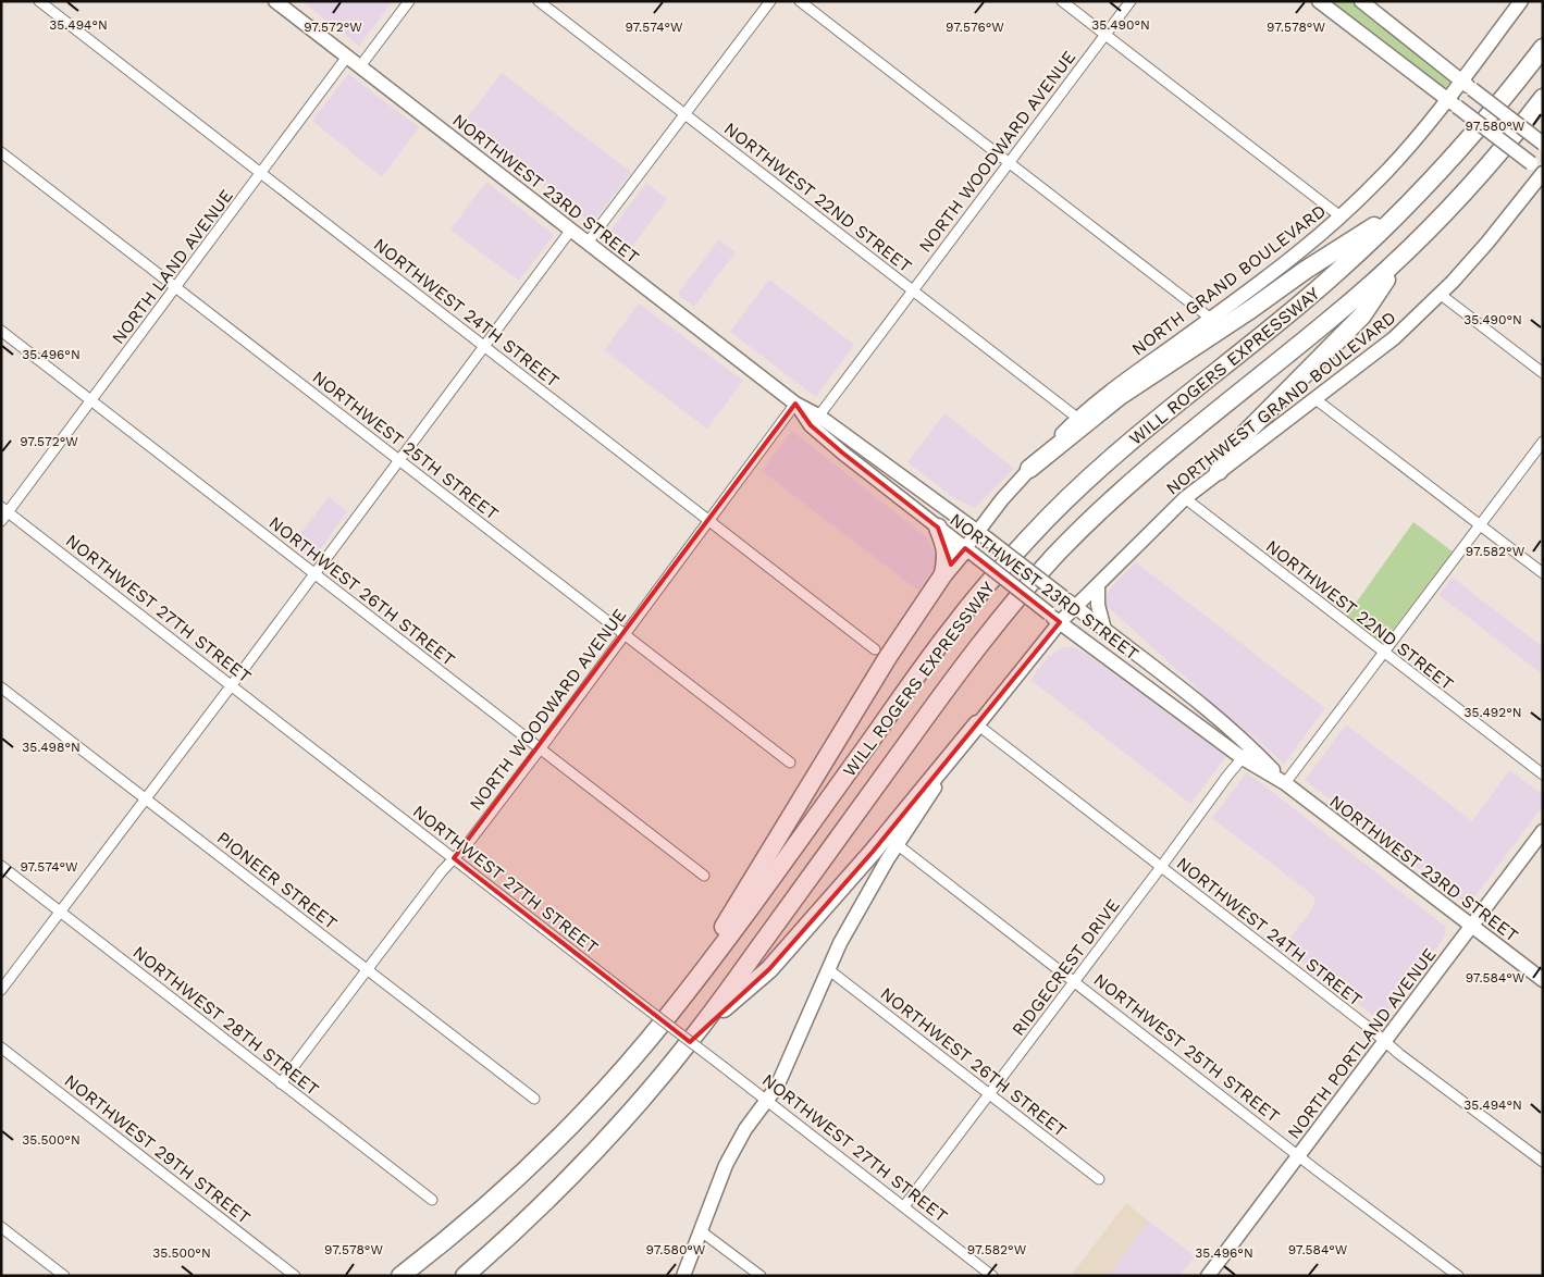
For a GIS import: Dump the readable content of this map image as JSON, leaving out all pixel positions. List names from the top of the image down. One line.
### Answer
{"streets":{"highway":["WILL ROGERS EXPRESSWAY"],"main road":["NORTHWEST 23RD STREET","NORTH GRAND BOULEVARD","NORTHWEST GRAND BOULEVARD","NORTH PORTLAND AVENUE"],"street":["NORTH WOODWARD AVENUE","NORTHWEST 22ND STREET","NORTH LAND AVENUE","NORTHWEST 24TH STREET","NORTHWEST 25TH STREET","NORTHWEST 26TH STREET","NORTHWEST 27TH STREET","PIONEER STREET","RIDGECREST DRIVE","NORTHWEST 28TH STREET","NORTHWEST 29TH STREET"]},"crossings":[["NORTH WOODWARD AVENUE","NORTHWEST 23RD STREET"],["NORTH WOODWARD AVENUE","NORTHWEST 22ND STREET"],["NORTH WOODWARD AVENUE","NORTHWEST 24TH STREET"],["NORTH WOODWARD AVENUE","NORTHWEST 25TH STREET"],["NORTH WOODWARD AVENUE","NORTHWEST 26TH STREET"],["NORTH WOODWARD AVENUE","NORTHWEST 27TH STREET"],["NORTH WOODWARD AVENUE","PIONEER STREET"],["NORTH WOODWARD AVENUE","NORTHWEST 28TH STREET"],["NORTHWEST 23RD STREET","NORTH LAND AVENUE"],["NORTHWEST 23RD STREET","NORTH GRAND BOULEVARD"],["NORTHWEST 23RD STREET","NORTHWEST GRAND BOULEVARD"],["NORTHWEST 23RD STREET","RIDGECREST DRIVE"],["NORTHWEST 23RD STREET","NORTH PORTLAND AVENUE"],["NORTHWEST 22ND STREET","NORTH GRAND BOULEVARD"],["NORTHWEST 22ND STREET","NORTHWEST GRAND BOULEVARD"],["NORTH LAND AVENUE","NORTHWEST 24TH STREET"],["NORTH LAND AVENUE","NORTHWEST 25TH STREET"],["NORTH LAND AVENUE","NORTHWEST 26TH STREET"],["NORTH LAND AVENUE","NORTHWEST 27TH STREET"],["NORTHWEST 24TH STREET","NORTHWEST GRAND BOULEVARD"],["NORTHWEST 24TH STREET","RIDGECREST DRIVE"],["NORTHWEST 24TH STREET","NORTH PORTLAND AVENUE"],["NORTHWEST GRAND BOULEVARD","NORTHWEST 25TH STREET"],["NORTHWEST GRAND BOULEVARD","NORTHWEST 26TH STREET"],["NORTHWEST GRAND BOULEVARD","NORTHWEST 27TH STREET"],["NORTHWEST 25TH STREET","RIDGECREST DRIVE"],["NORTHWEST 25TH STREET","NORTH PORTLAND AVENUE"],["NORTHWEST 26TH STREET","RIDGECREST DRIVE"],["NORTHWEST 27TH STREET","RIDGECREST DRIVE"]],"coordinates":["35.494°N","35.490°N","97.572°W","97.574°W","97.576°W","97.578°W","97.580°W","35.496°N","97.582°W","35.492°N","35.498°N","97.584°W","35.500°N"]}
